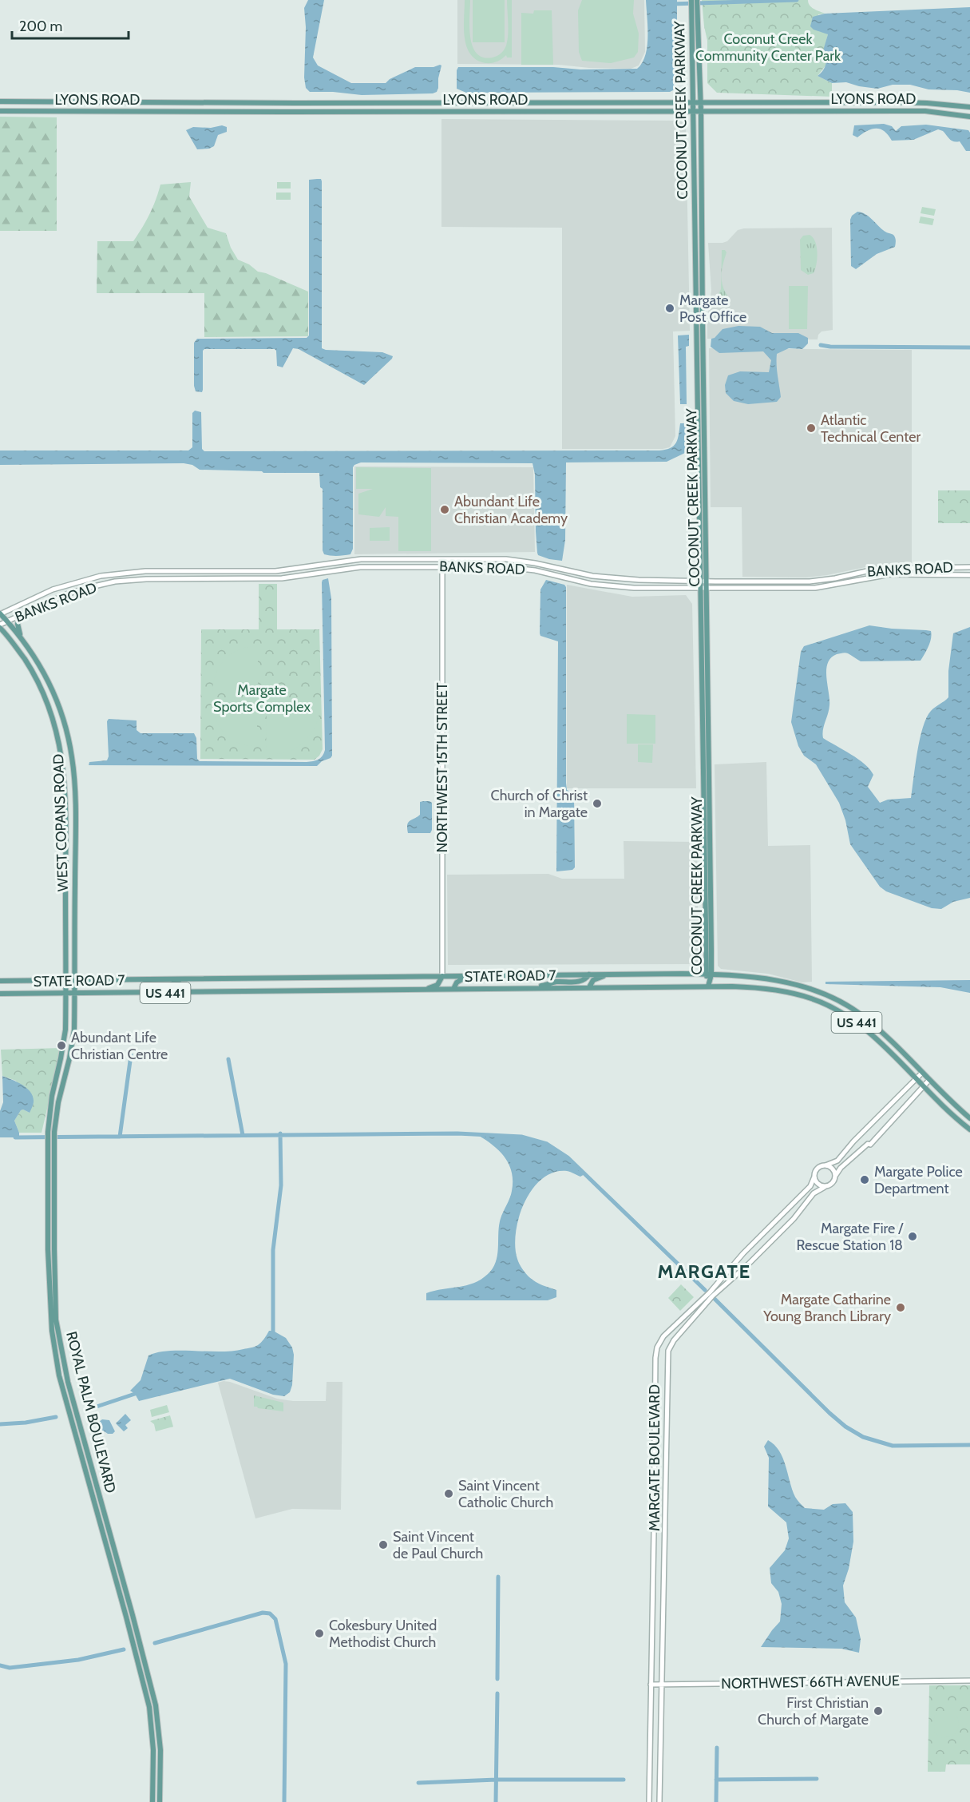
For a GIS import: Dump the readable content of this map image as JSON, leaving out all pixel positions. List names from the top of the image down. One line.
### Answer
{"streets":{"main road":["LYONS ROAD","COCONUT CREEK PARKWAY","WEST COPANS ROAD","STATE ROAD 7","US 441","ROYAL PALM BOULEVARD"],"street":["BANKS ROAD","NORTHWEST 15TH STREET","MARGATE BOULEVARD","NORTHWEST 66TH AVENUE"]},"crossings":[["LYONS ROAD","COCONUT CREEK PARKWAY"],["COCONUT CREEK PARKWAY","BANKS ROAD"],["COCONUT CREEK PARKWAY","STATE ROAD 7"],["BANKS ROAD","NORTHWEST 15TH STREET"],["BANKS ROAD","WEST COPANS ROAD"],["NORTHWEST 15TH STREET","STATE ROAD 7"],["WEST COPANS ROAD","STATE ROAD 7"],["WEST COPANS ROAD","ROYAL PALM BOULEVARD"],["STATE ROAD 7","ROYAL PALM BOULEVARD"],["MARGATE BOULEVARD","NORTHWEST 66TH AVENUE"]],"districts":["MARGATE"],"parks":["Coconut Creek Community Center Park","Margate Sports Complex"],"places":["Margate Post Office","Atlantic Technical Center","Abundant Life Christian Academy","Church of Christ in Margate","Abundant Life Christian Centre","Margate Police Department","Margate Fire / Rescue Station 18","Margate Catharine Young Branch Library","Saint Vincent Catholic Church","Saint Vincent de Paul Church","Cokesbury United Methodist Church","First Christian Church of Margate"],"scale_bar":"200 m"}
